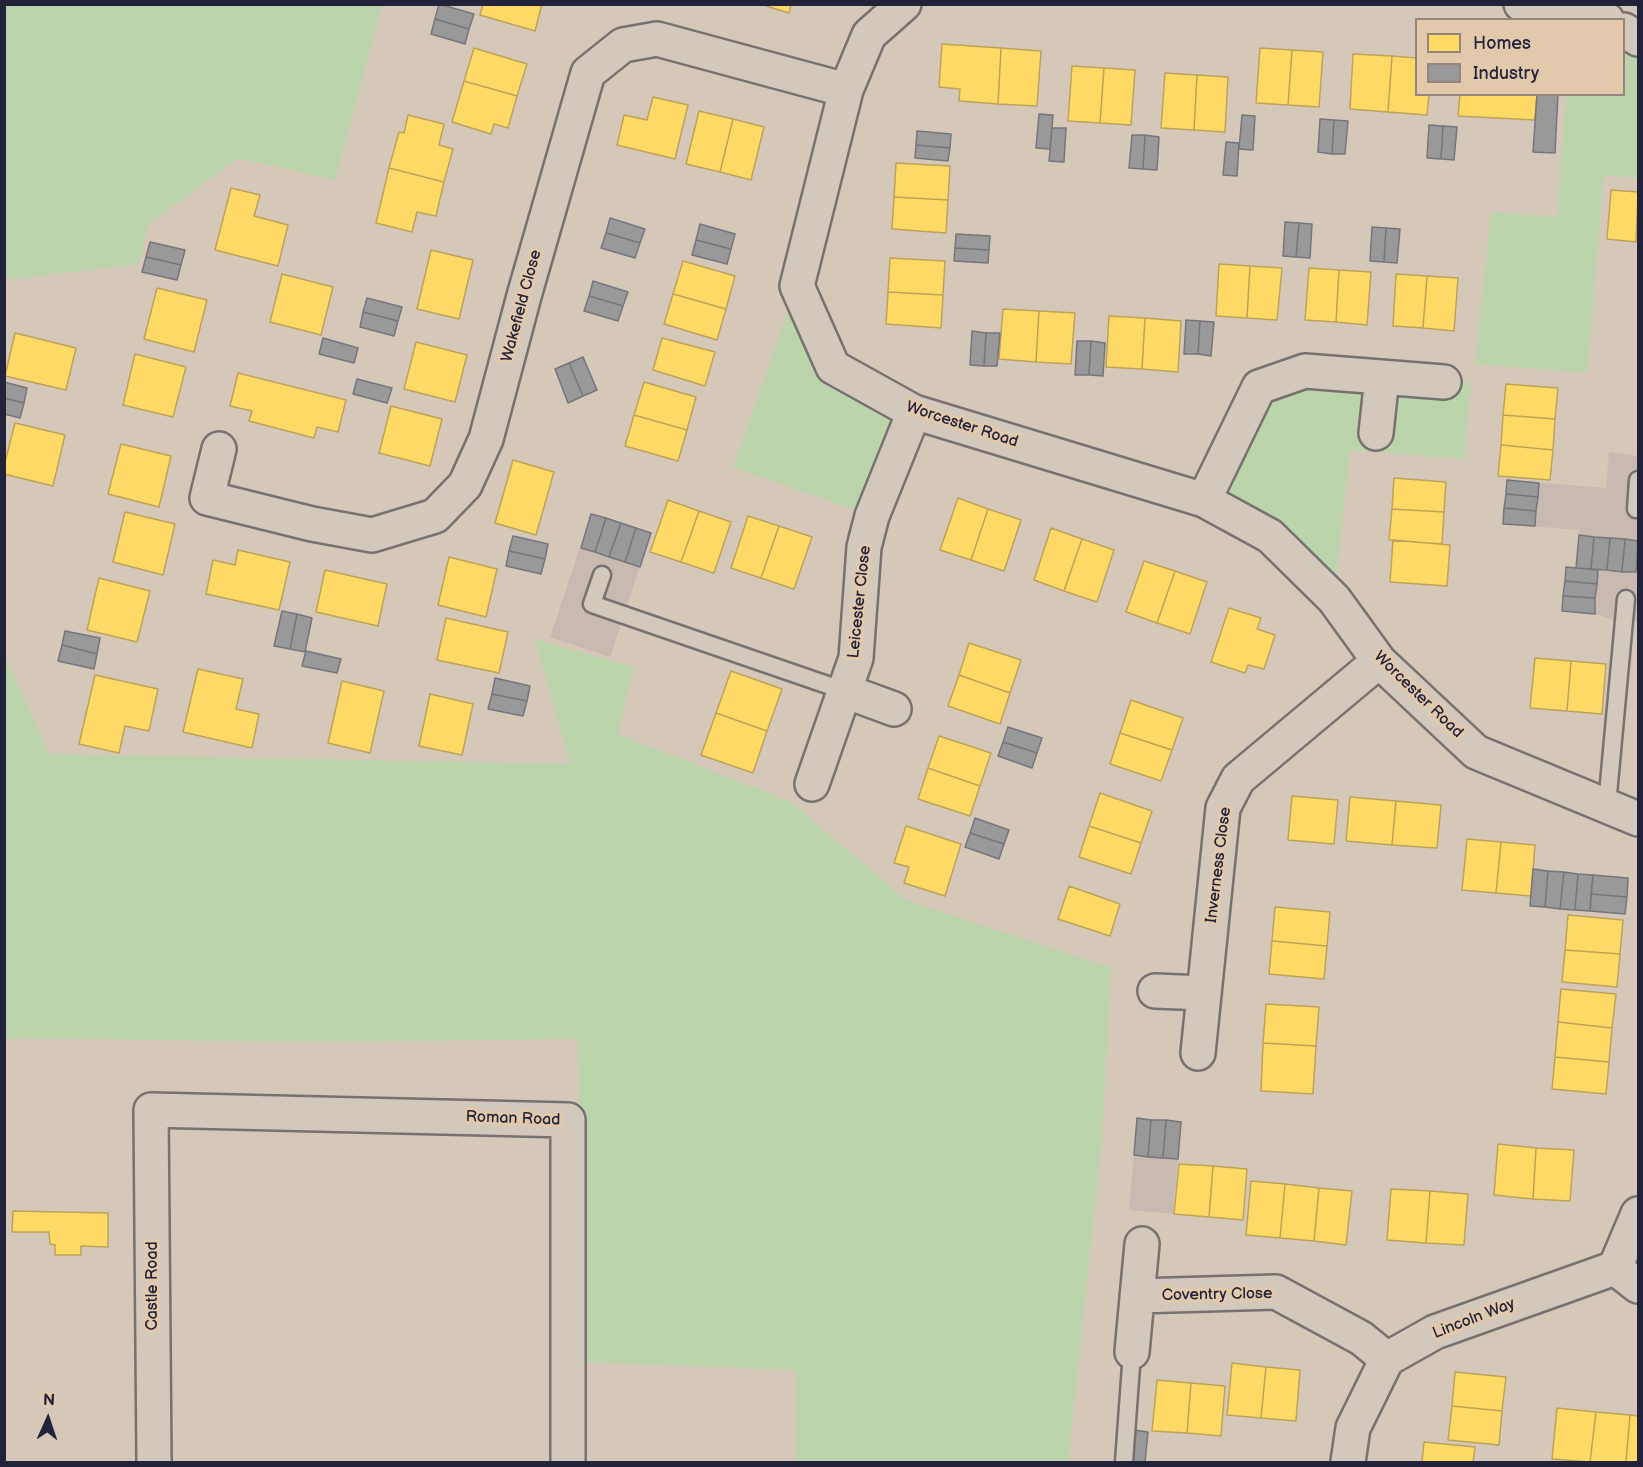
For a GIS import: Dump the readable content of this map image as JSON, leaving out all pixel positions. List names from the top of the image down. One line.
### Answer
{"streets":{"street":["Wakefield Close","Worcester Road","Leicester Close","Inverness Close","Roman Road","Castle Road","Coventry Close","Lincoln Way"]},"crossings":[["Wakefield Close","Worcester Road"],["Worcester Road","Leicester Close"],["Worcester Road","Inverness Close"],["Roman Road","Castle Road"],["Coventry Close","Lincoln Way"]],"legend":["Homes","Industry"],"north":"top"}
